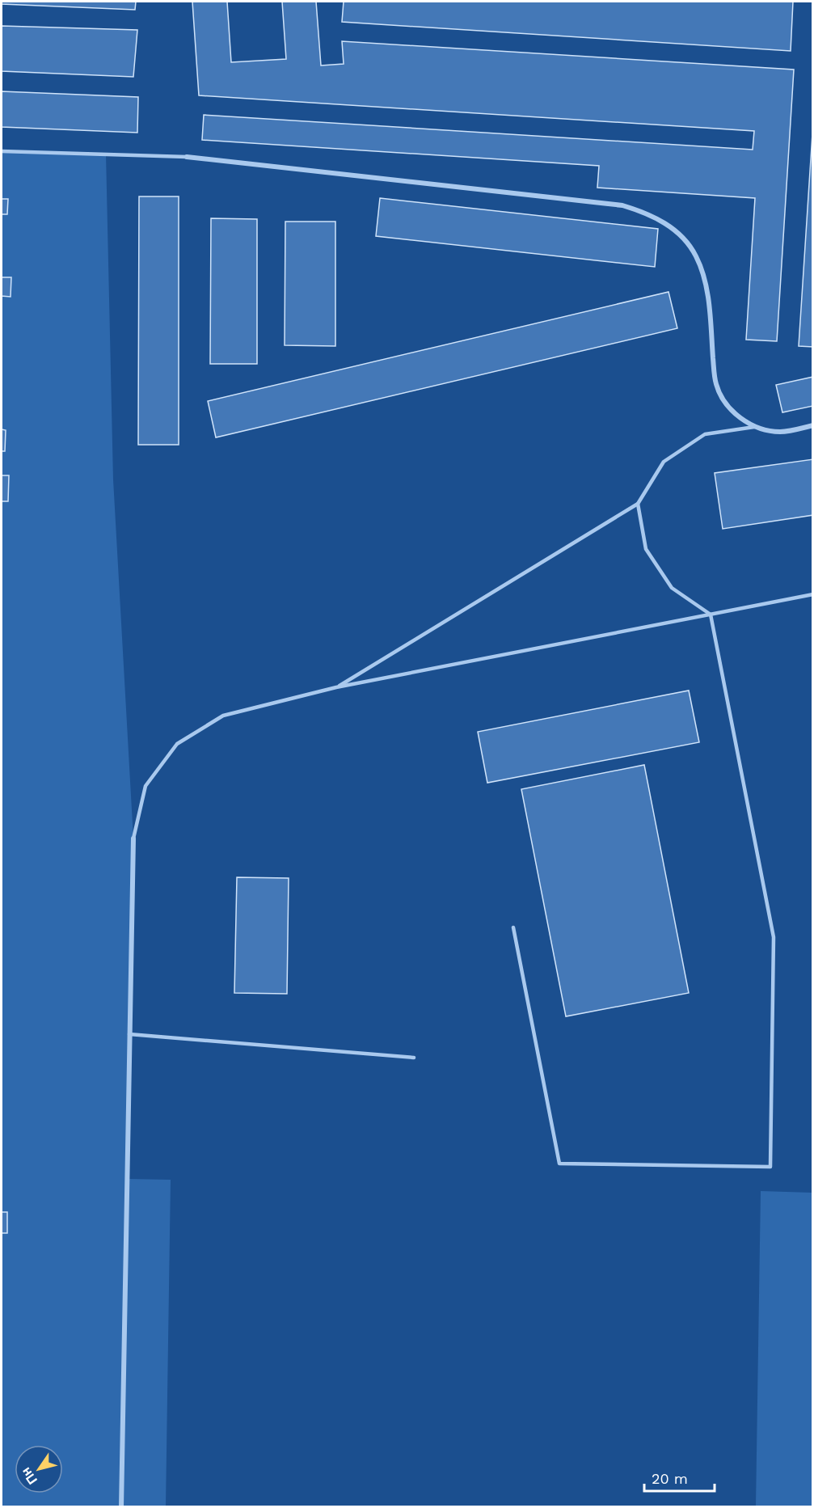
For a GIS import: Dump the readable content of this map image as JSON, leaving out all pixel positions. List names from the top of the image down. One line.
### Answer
{"scale_bar":"20 m","north":"bottom left"}
